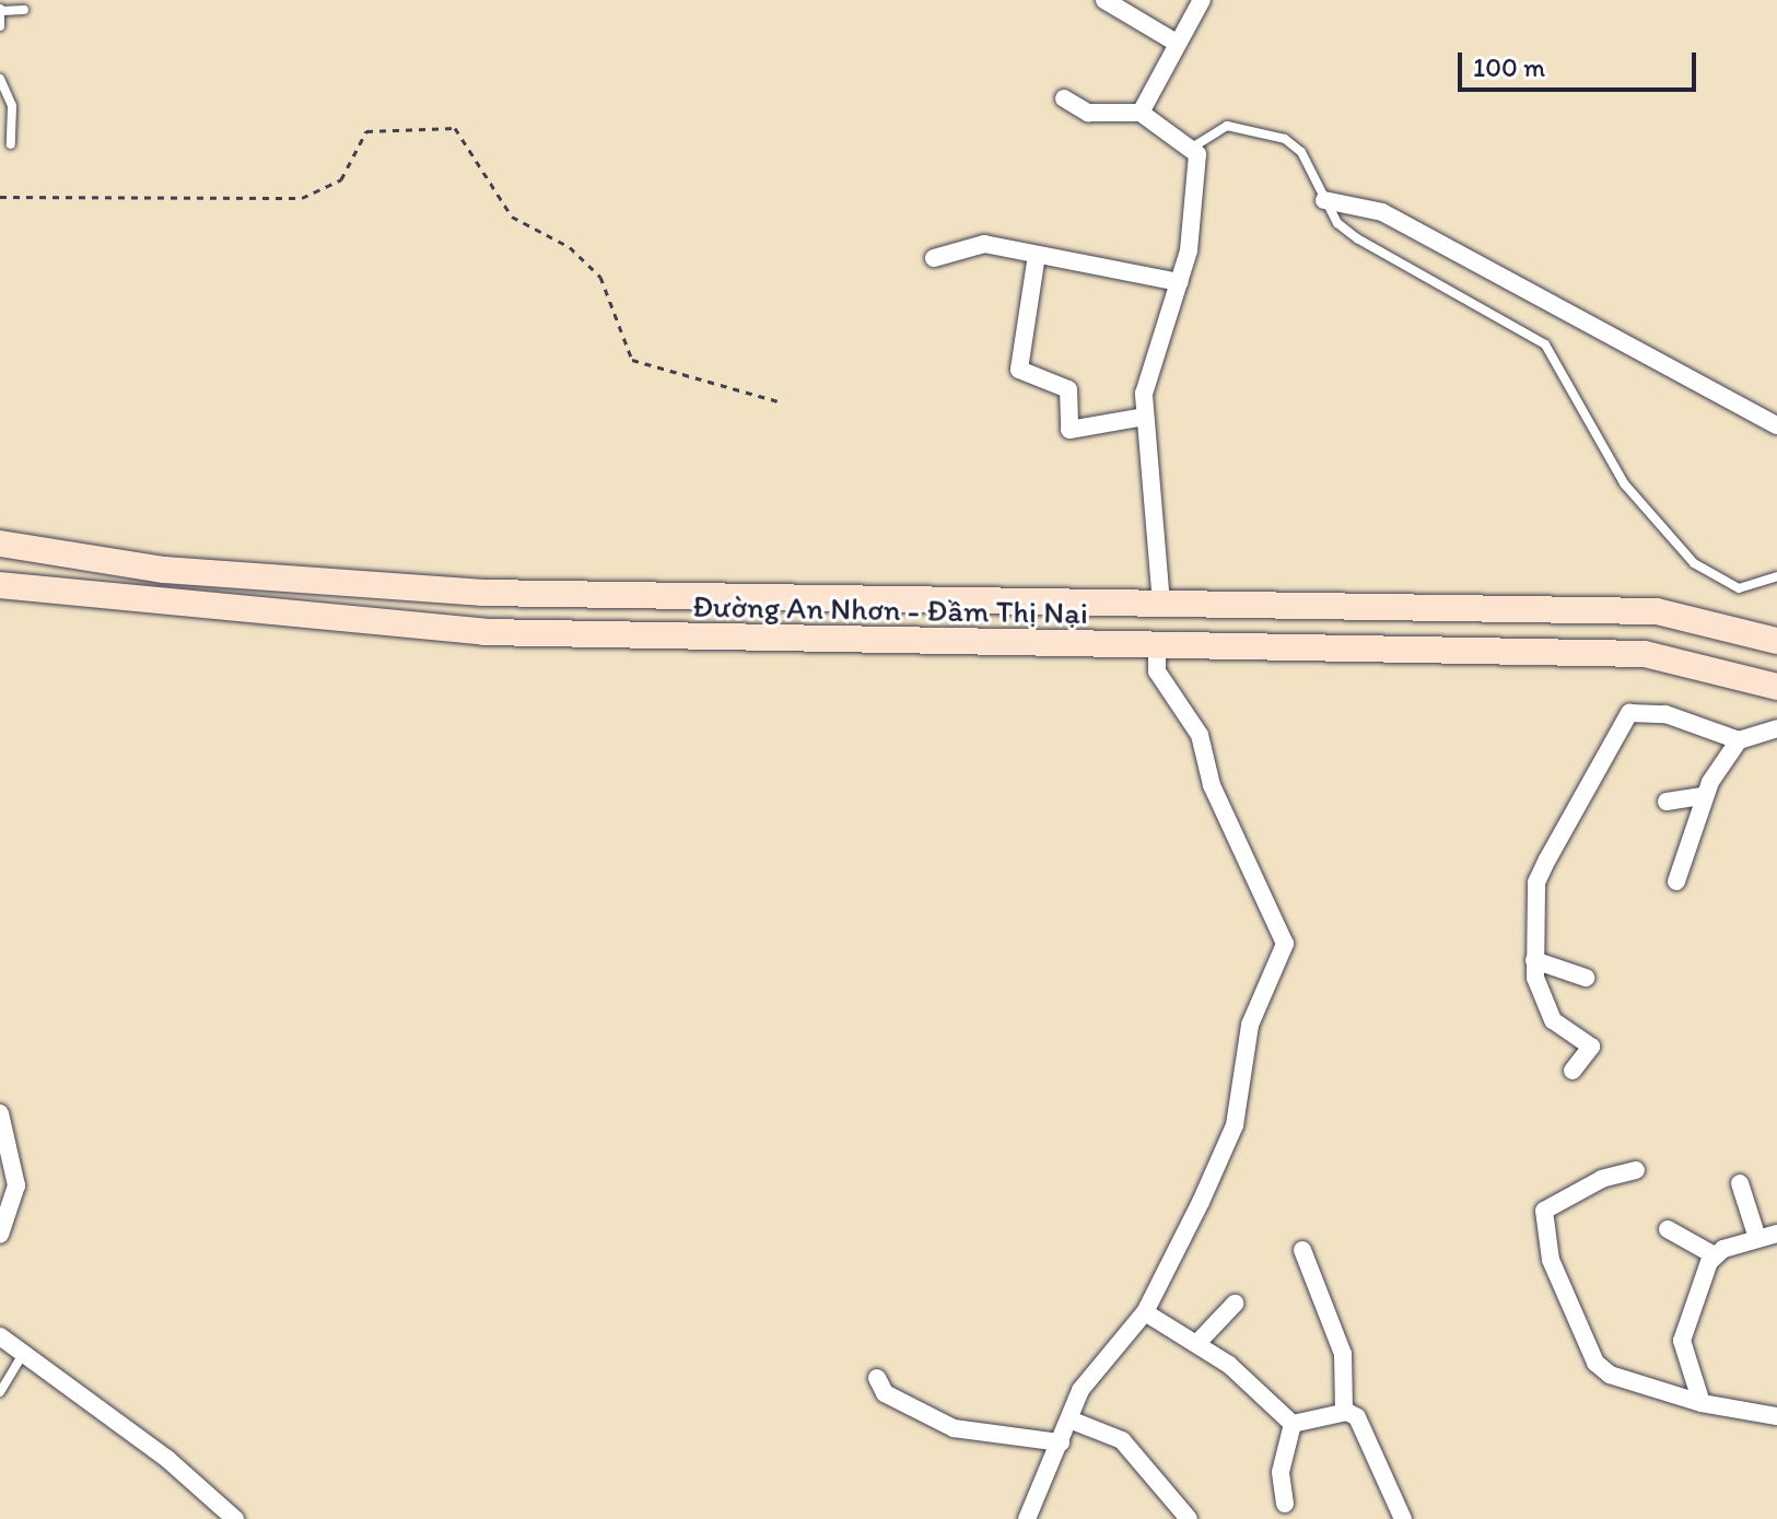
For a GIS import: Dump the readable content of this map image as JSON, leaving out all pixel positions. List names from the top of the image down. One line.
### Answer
{"streets":{"main road":["Đường An Nhơn - Đầm Thị Nại"]},"scale_bar":"100 m"}
